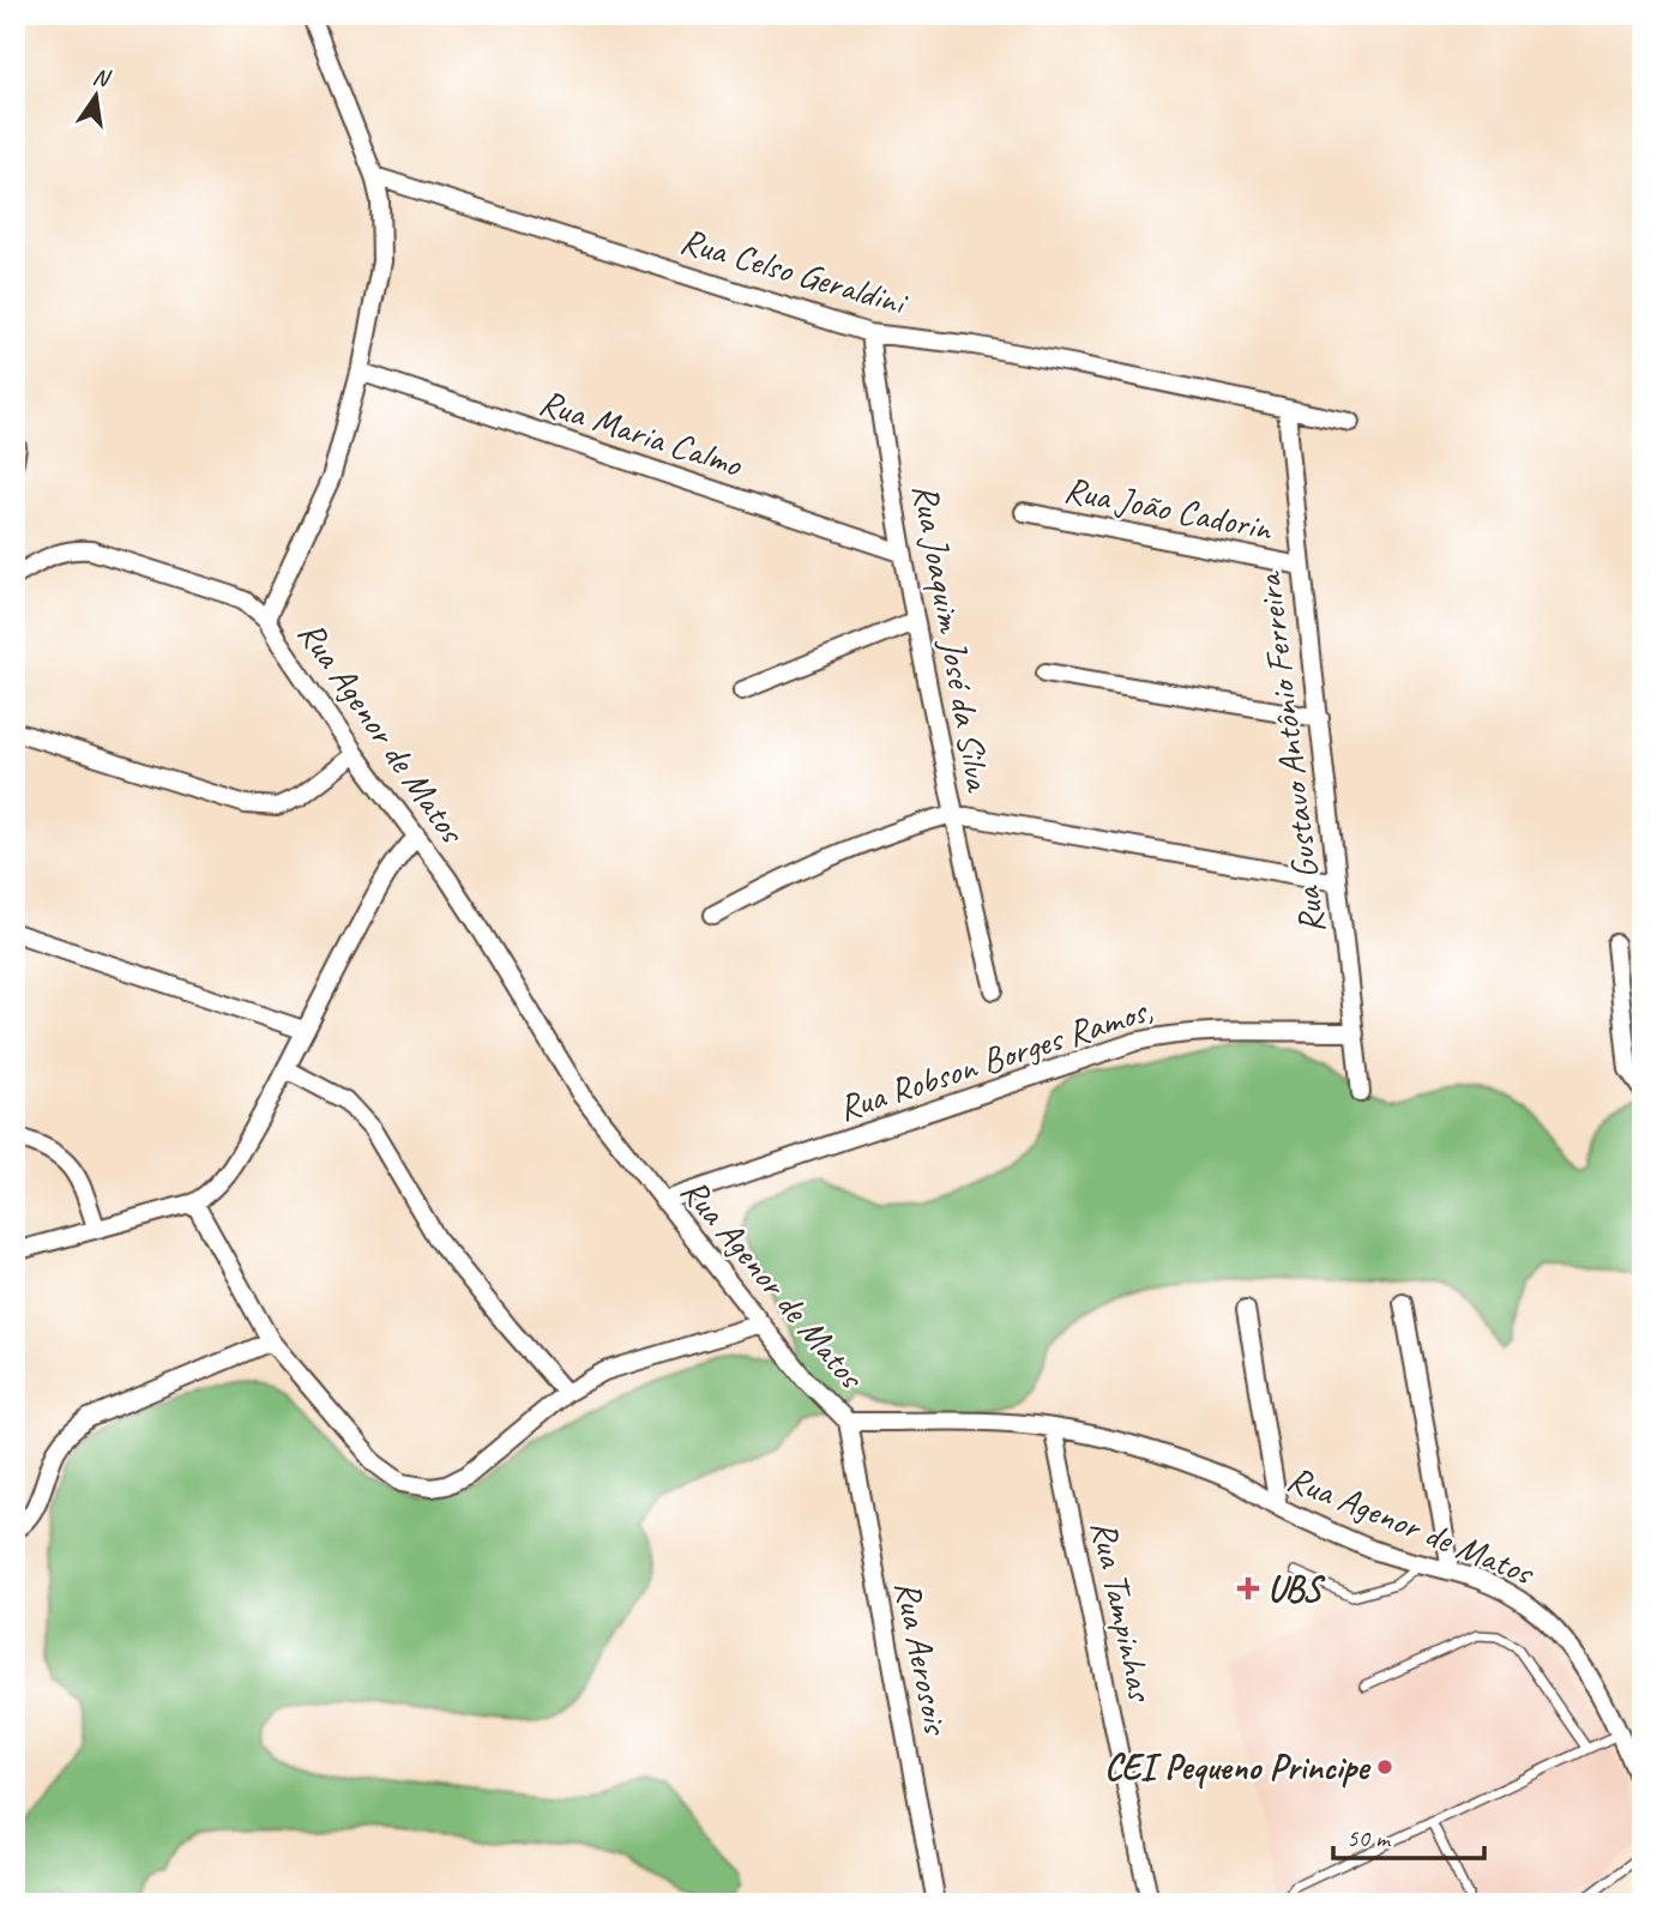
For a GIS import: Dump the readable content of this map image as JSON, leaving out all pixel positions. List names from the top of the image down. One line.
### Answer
{"streets":{"street":["Rua Celso Geraldini","Rua Maria Calmo","Rua João Cadorin","Rua Joaquim José da Silva","Rua Agenor de Matos","Rua Gustavo Antônio Ferreira","Rua Robson Borges Ramos,","Rua Tampinhas","Rua Aerosois"]},"crossings":[["Rua Celso Geraldini","Rua Joaquim José da Silva"],["Rua Celso Geraldini","Rua Agenor de Matos"],["Rua Celso Geraldini","Rua Gustavo Antônio Ferreira"],["Rua Maria Calmo","Rua Joaquim José da Silva"],["Rua Maria Calmo","Rua Agenor de Matos"],["Rua João Cadorin","Rua Gustavo Antônio Ferreira"],["Rua Joaquim José da Silva","Rua Gustavo Antônio Ferreira"],["Rua Agenor de Matos","Rua Robson Borges Ramos,"],["Rua Agenor de Matos","Rua Tampinhas"],["Rua Agenor de Matos","Rua Aerosois"],["Rua Gustavo Antônio Ferreira","Rua Robson Borges Ramos,"]],"places":{"health":["UBS"],"other":["CEI Pequeno Principe"]},"scale_bar":"50 m","north":"top"}
